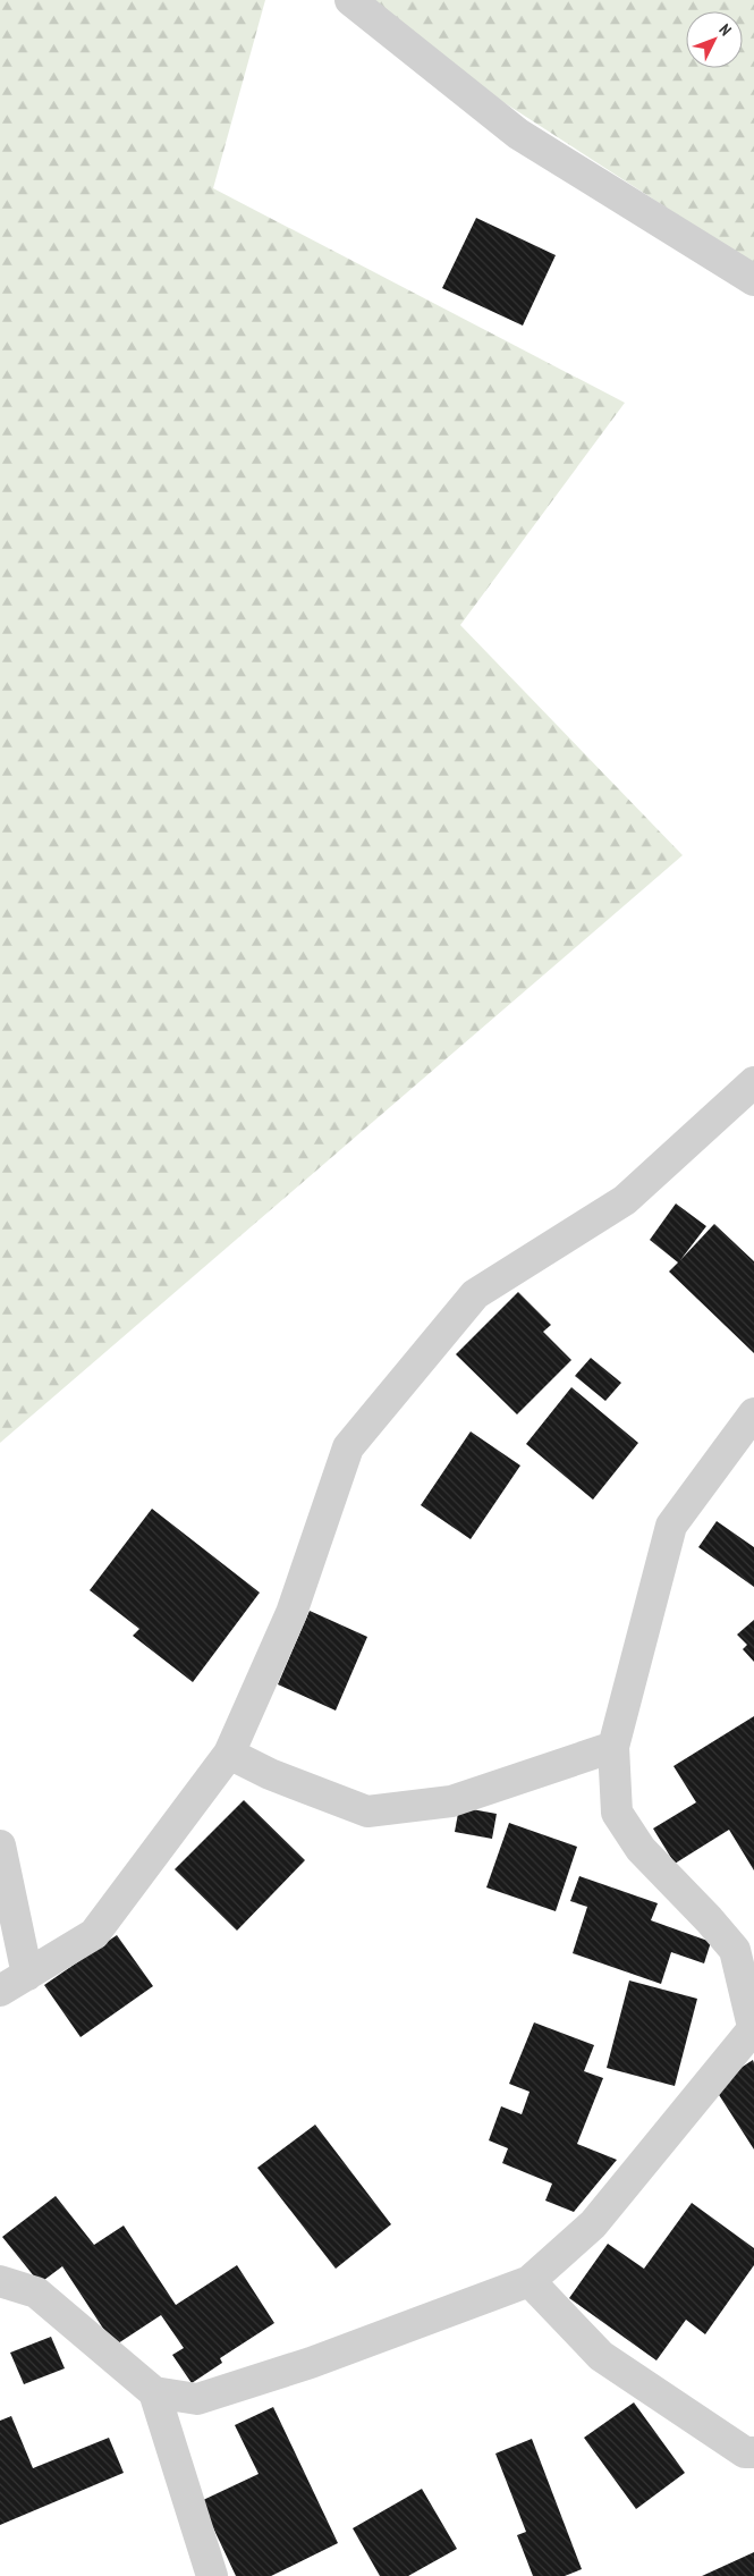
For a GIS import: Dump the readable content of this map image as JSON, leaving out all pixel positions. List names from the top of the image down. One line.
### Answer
{"north":"top right"}
